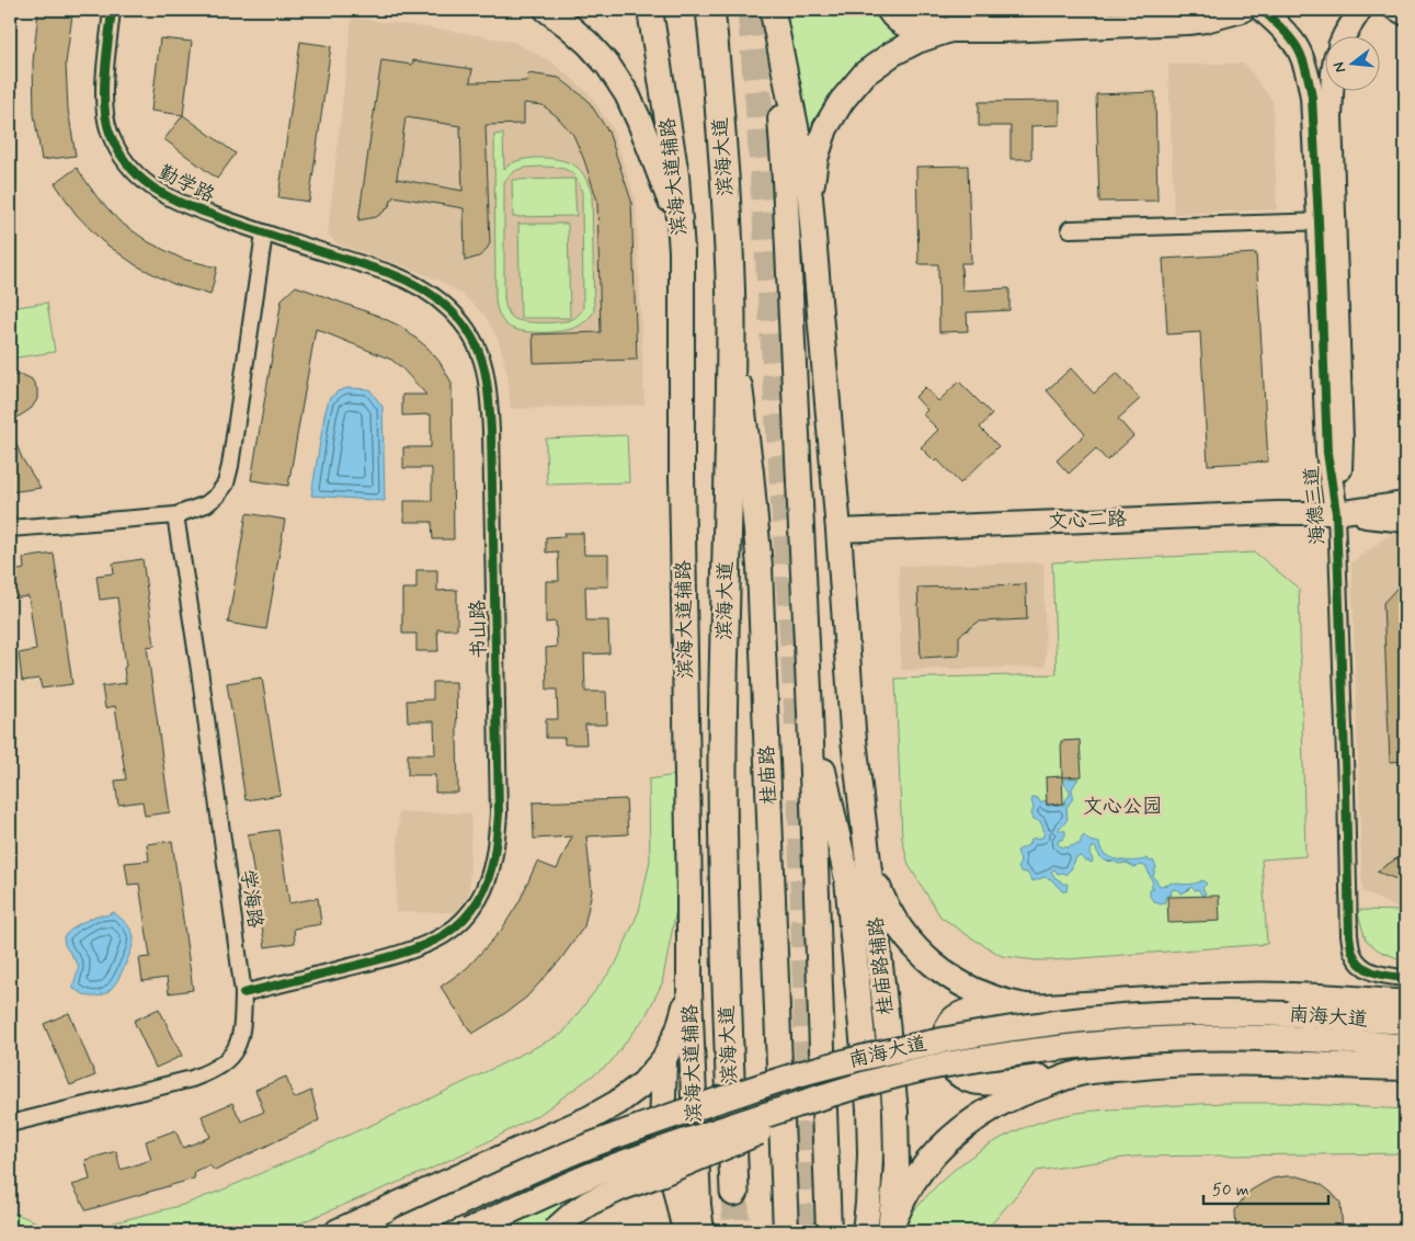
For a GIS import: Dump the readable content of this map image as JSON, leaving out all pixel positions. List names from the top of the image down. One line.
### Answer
{"streets":{"highway":["滨海大道"],"main road":["滨海大道辅路","桂庙路","桂庙路辅路","南海大道"],"street":["勤学路","海德三道","文心二路","书山路","学海路"]},"crossings":[["滨海大道","桂庙路"],["勤学路","书山路"],["海德三道","文心二路"],["书山路","学海路"]],"parks":["文心公园"],"scale_bar":"50 m","north":"left"}
